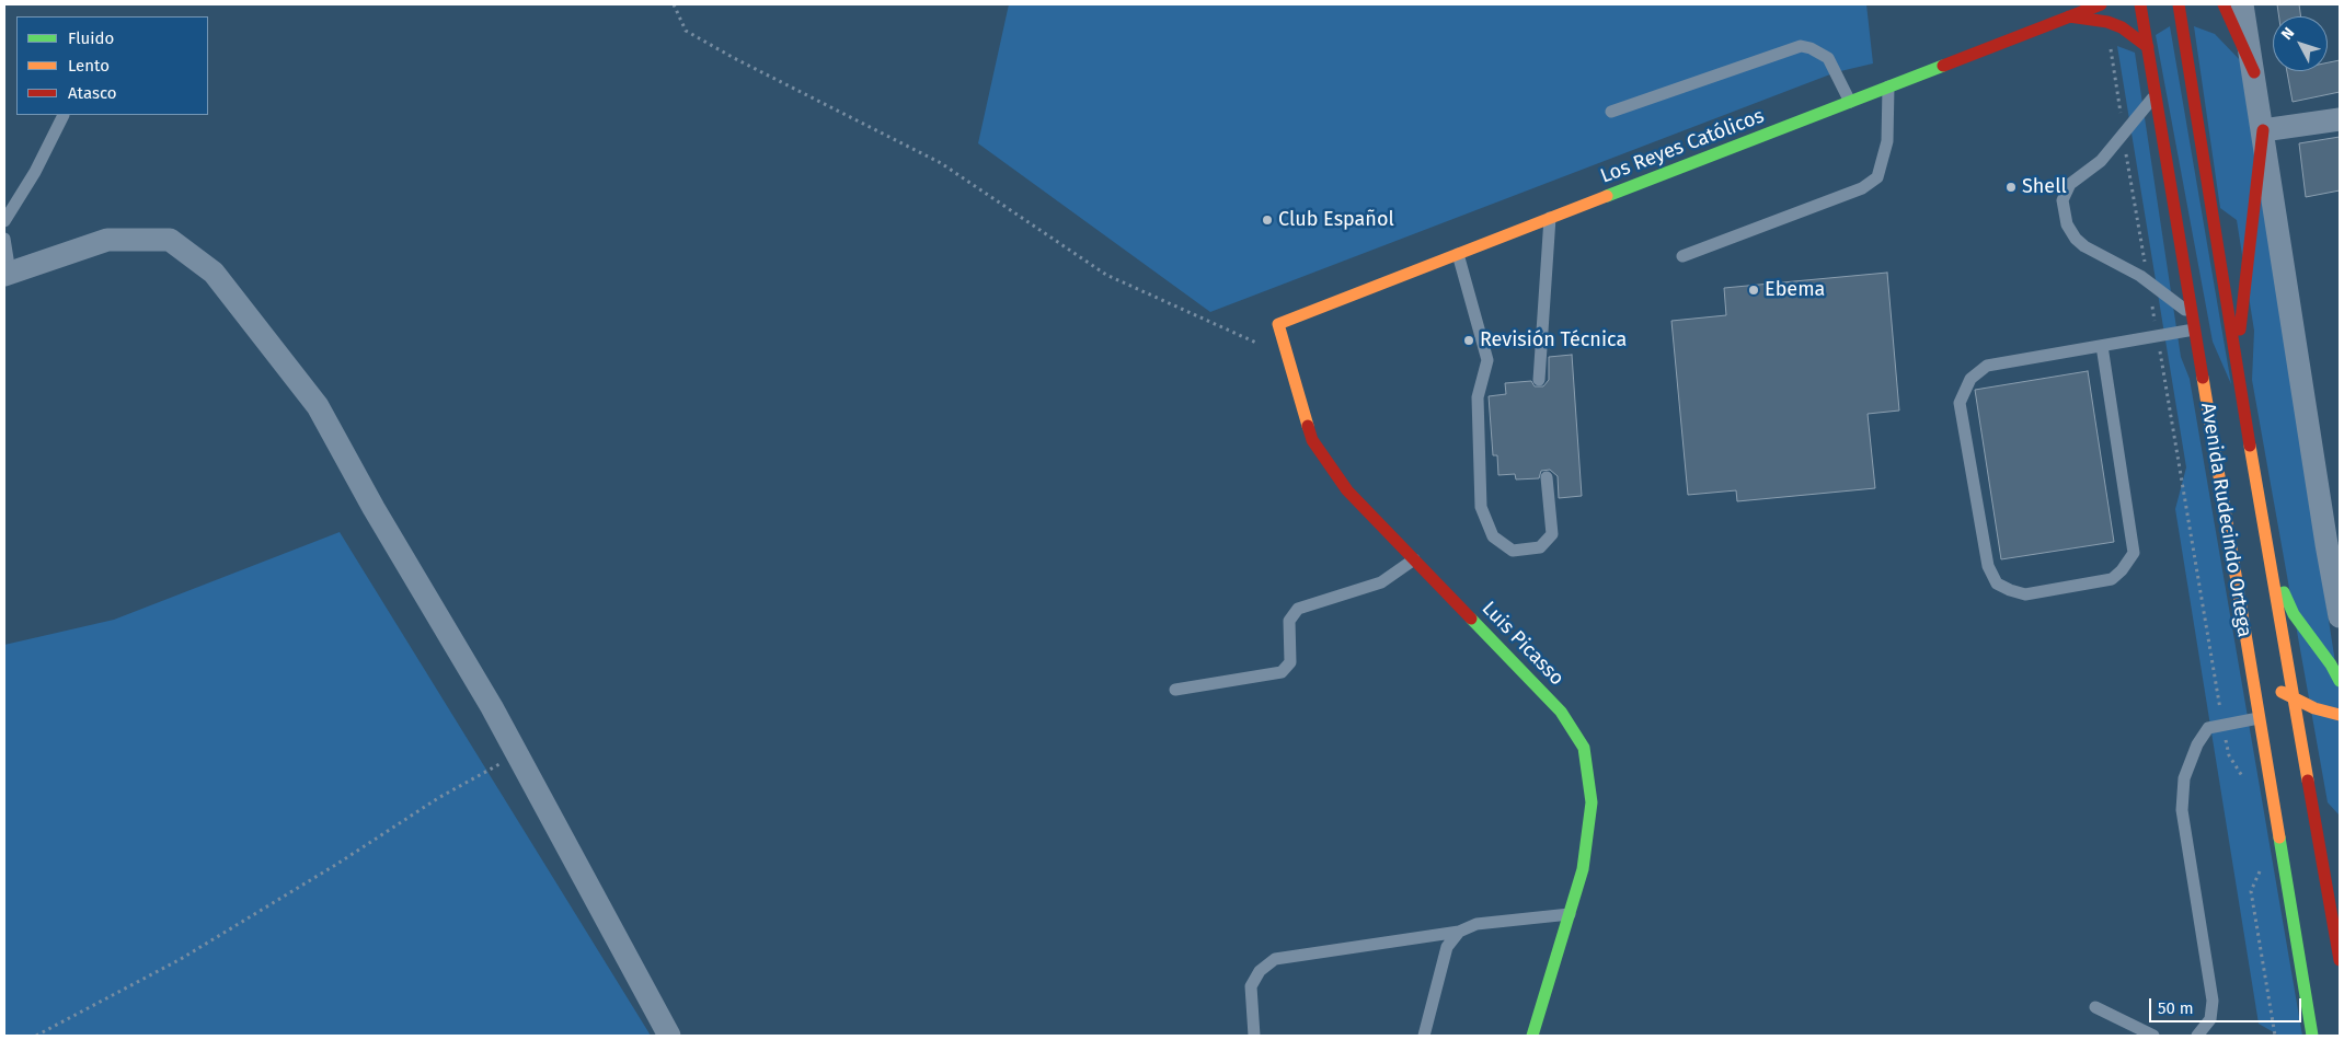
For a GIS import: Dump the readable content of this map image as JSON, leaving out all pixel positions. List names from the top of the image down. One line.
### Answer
{"streets":{"main road":["Los Reyes Católicos","Avenida Rudecindo Ortega","Luis Picasso"]},"crossings":[["Los Reyes Católicos","Luis Picasso"]],"places":["Shell","Club Español","Ebema","Revisión Técnica"],"legend":["Fluido","Lento","Atasco"],"scale_bar":"50 m","north":"top left"}
